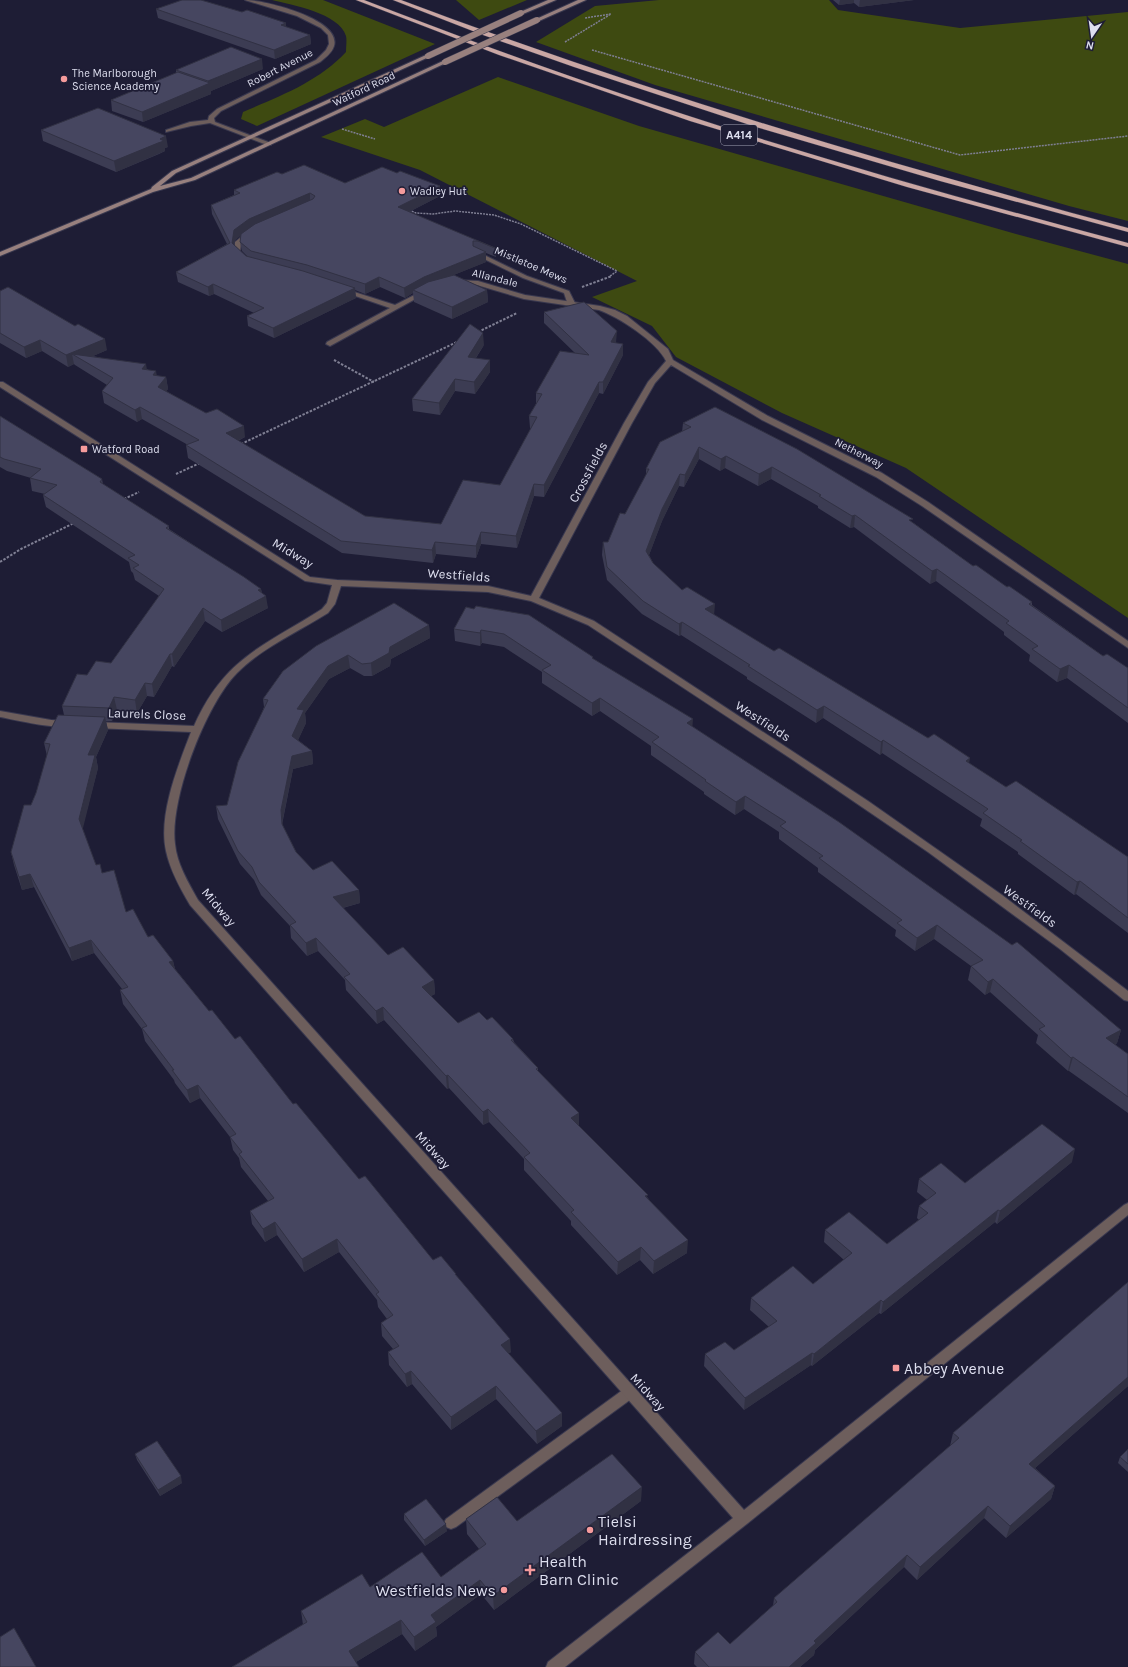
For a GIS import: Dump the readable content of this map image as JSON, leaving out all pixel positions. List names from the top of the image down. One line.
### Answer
{"streets":{"highway":["A414"],"main road":["Watford Road"],"street":["Robert Avenue","Mistletoe Mews","Allandale","Netherway","Crossfields","Midway","Westfields","Laurels Close"]},"crossings":[["Mistletoe Mews","Allandale"],["Mistletoe Mews","Netherway"],["Allandale","Netherway"],["Netherway","Crossfields"],["Crossfields","Westfields"],["Midway","Westfields"],["Midway","Laurels Close"]],"places":{"other":["The Marlborough Science Academy","Wadley Hut","Tielsi Hairdressing","Westfields News"],"transit":["Watford Road","Abbey Avenue"],"health":["Health Barn Clinic"]},"north":"bottom"}
